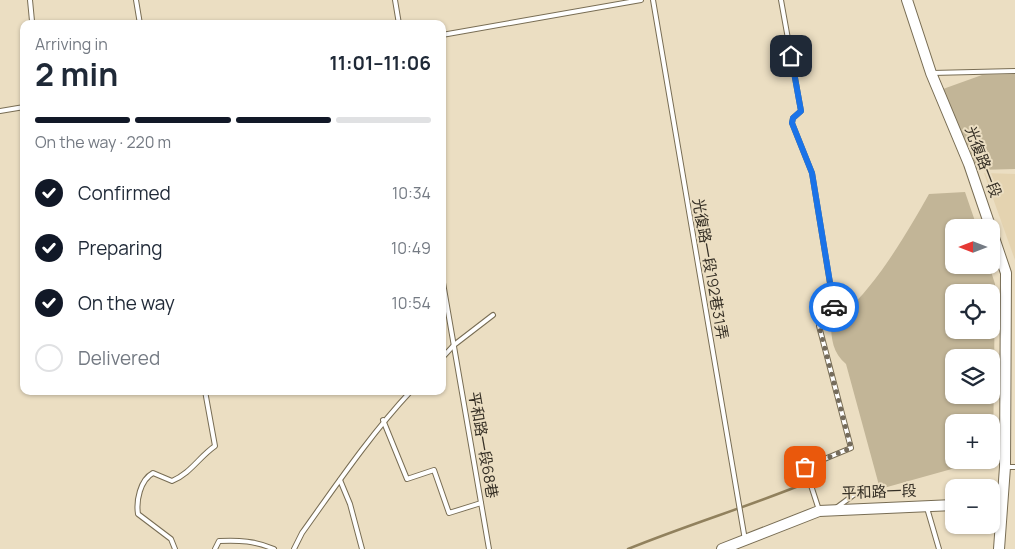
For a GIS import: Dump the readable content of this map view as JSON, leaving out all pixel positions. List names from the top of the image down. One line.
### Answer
{"streets":{"street":["光復路一段","平和路一段"],"lane":["光復路一段192巷31弄","平和路一段68巷"]},"crossings":[["光復路一段192巷31弄","平和路一段"]],"north":"left","page":{"heading":["2 min","Arriving in","11:01–11:06"],"bar":"On the way · 220 m","list":[["Confirmed","10:34"],["Preparing","10:49"],["On the way","10:54"],"Delivered"],"map_buttons":["+","−"]}}
